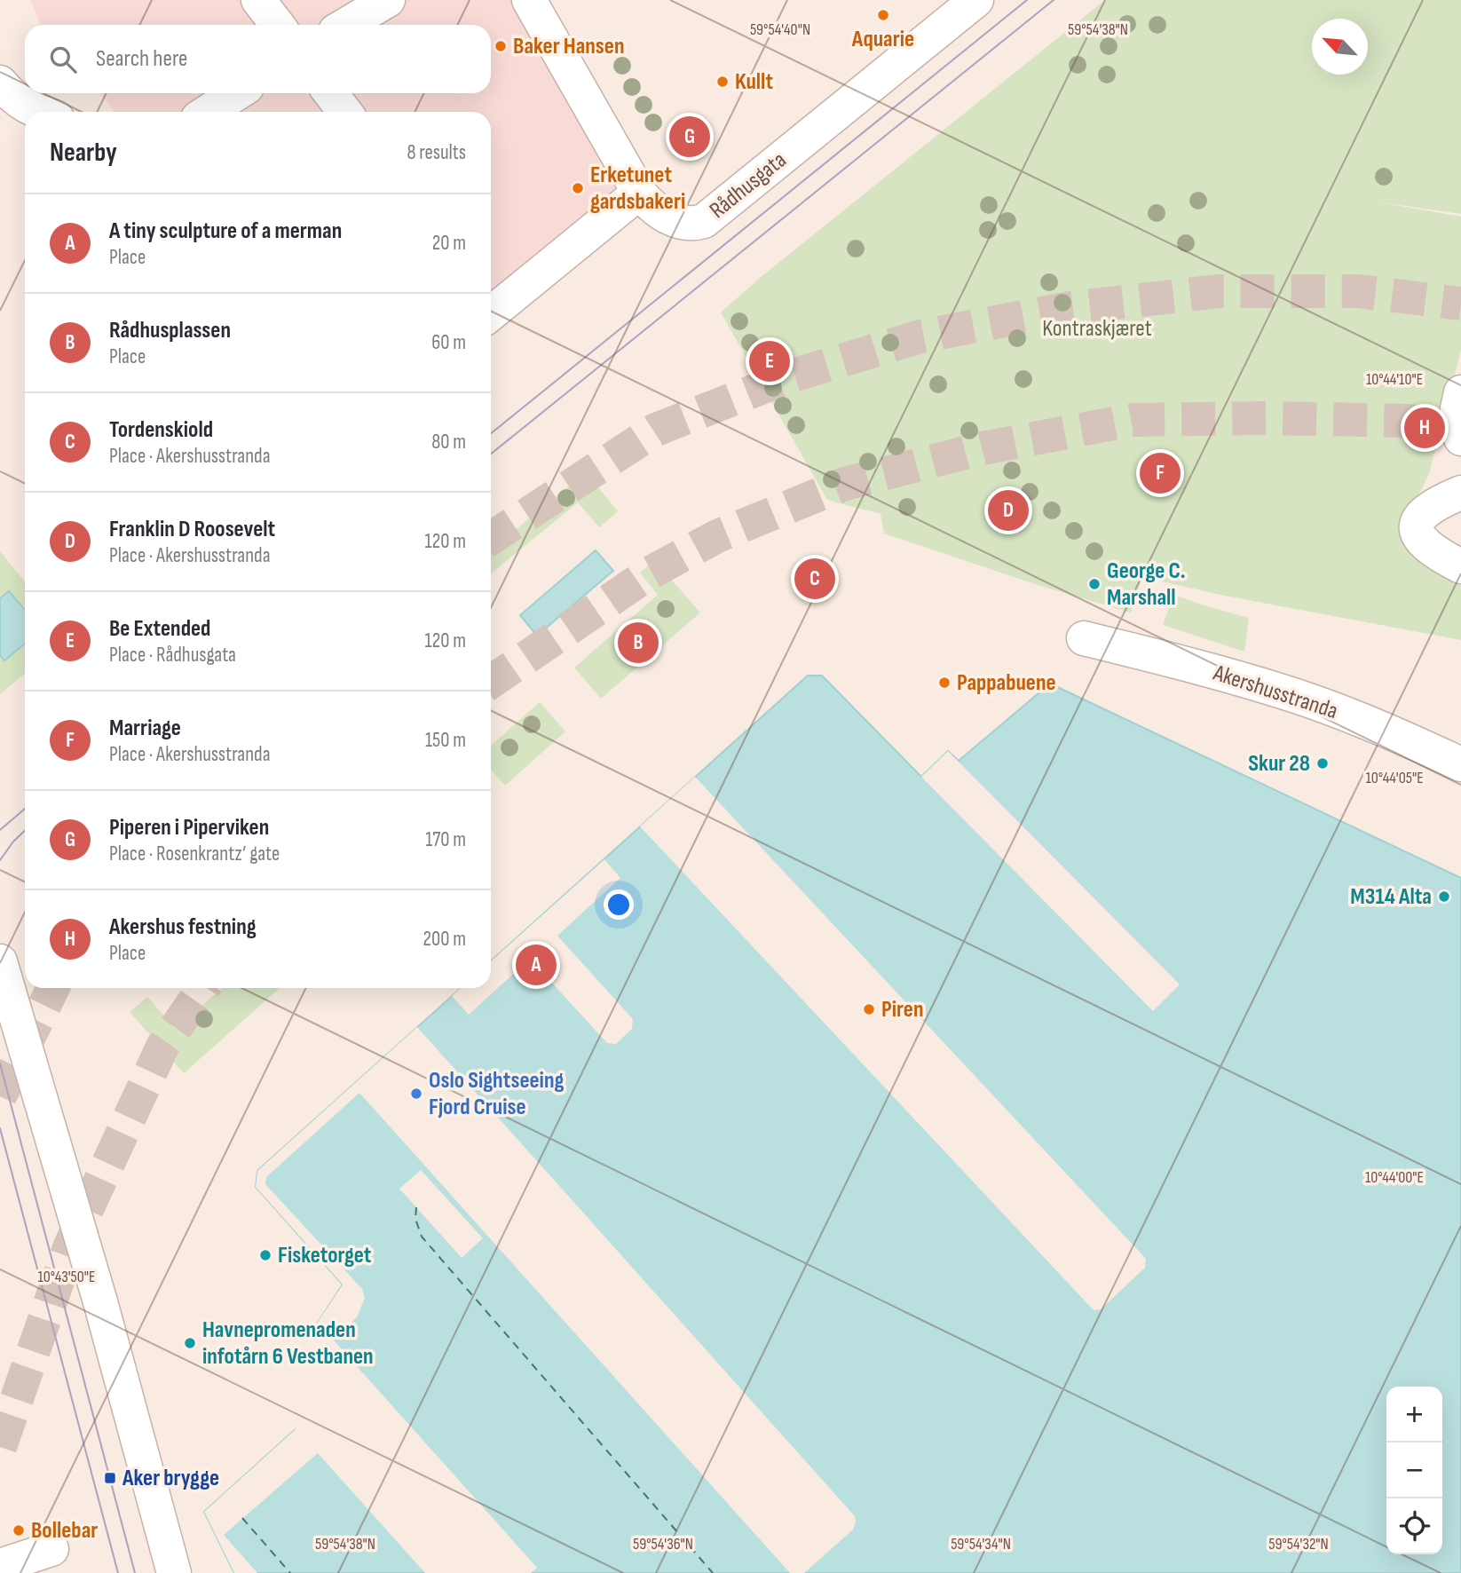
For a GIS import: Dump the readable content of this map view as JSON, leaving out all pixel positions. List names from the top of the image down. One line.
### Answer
{"streets":{"street":["Rådhusgata","Akershusstranda"]},"parks":["Kontraskjæret"],"places":{"other":["Aquarie","Baker Hansen","Kullt","Erketunet gardsbakeri","George C. Marshall","Pappabuene","Skur 28","M314 Alta","Piren","Oslo Sightseeing Fjord Cruise","Fisketorget","Havnepromenaden infotårn 6 Vestbanen","Bollebar"],"transit":["Aker brygge"]},"north":"top left","page":{"search":"Search here","heading":["Nearby","8 results"],"pins":["G","E","H","F","D","C","B","A"],"list":[{"mark":"A","name":"A tiny sculpture of a merman","note":"Place","value":"20 m"},{"mark":"B","name":"Rådhusplassen","note":"Place","value":"60 m"},{"mark":"C","name":"Tordenskiold","note":"Place · Akershusstranda","value":"80 m"},{"mark":"D","name":"Franklin D Roosevelt","note":"Place · Akershusstranda","value":"120 m"},{"mark":"E","name":"Be Extended","note":"Place · Rådhusgata","value":"120 m"},{"mark":"F","name":"Marriage","note":"Place · Akershusstranda","value":"150 m"},{"mark":"G","name":"Piperen i Piperviken","note":"Place · Rosenkrantz’ gate","value":"170 m"},{"mark":"H","name":"Akershus festning","note":"Place","value":"200 m"}],"map_buttons":["+","−"]},"coordinates":["59°54'40\"N","59°54'38\"N","10°44'10\"E","10°44'05\"E","10°44'00\"E","10°43'50\"E","59°54'36\"N","59°54'34\"N","59°54'32\"N"]}
